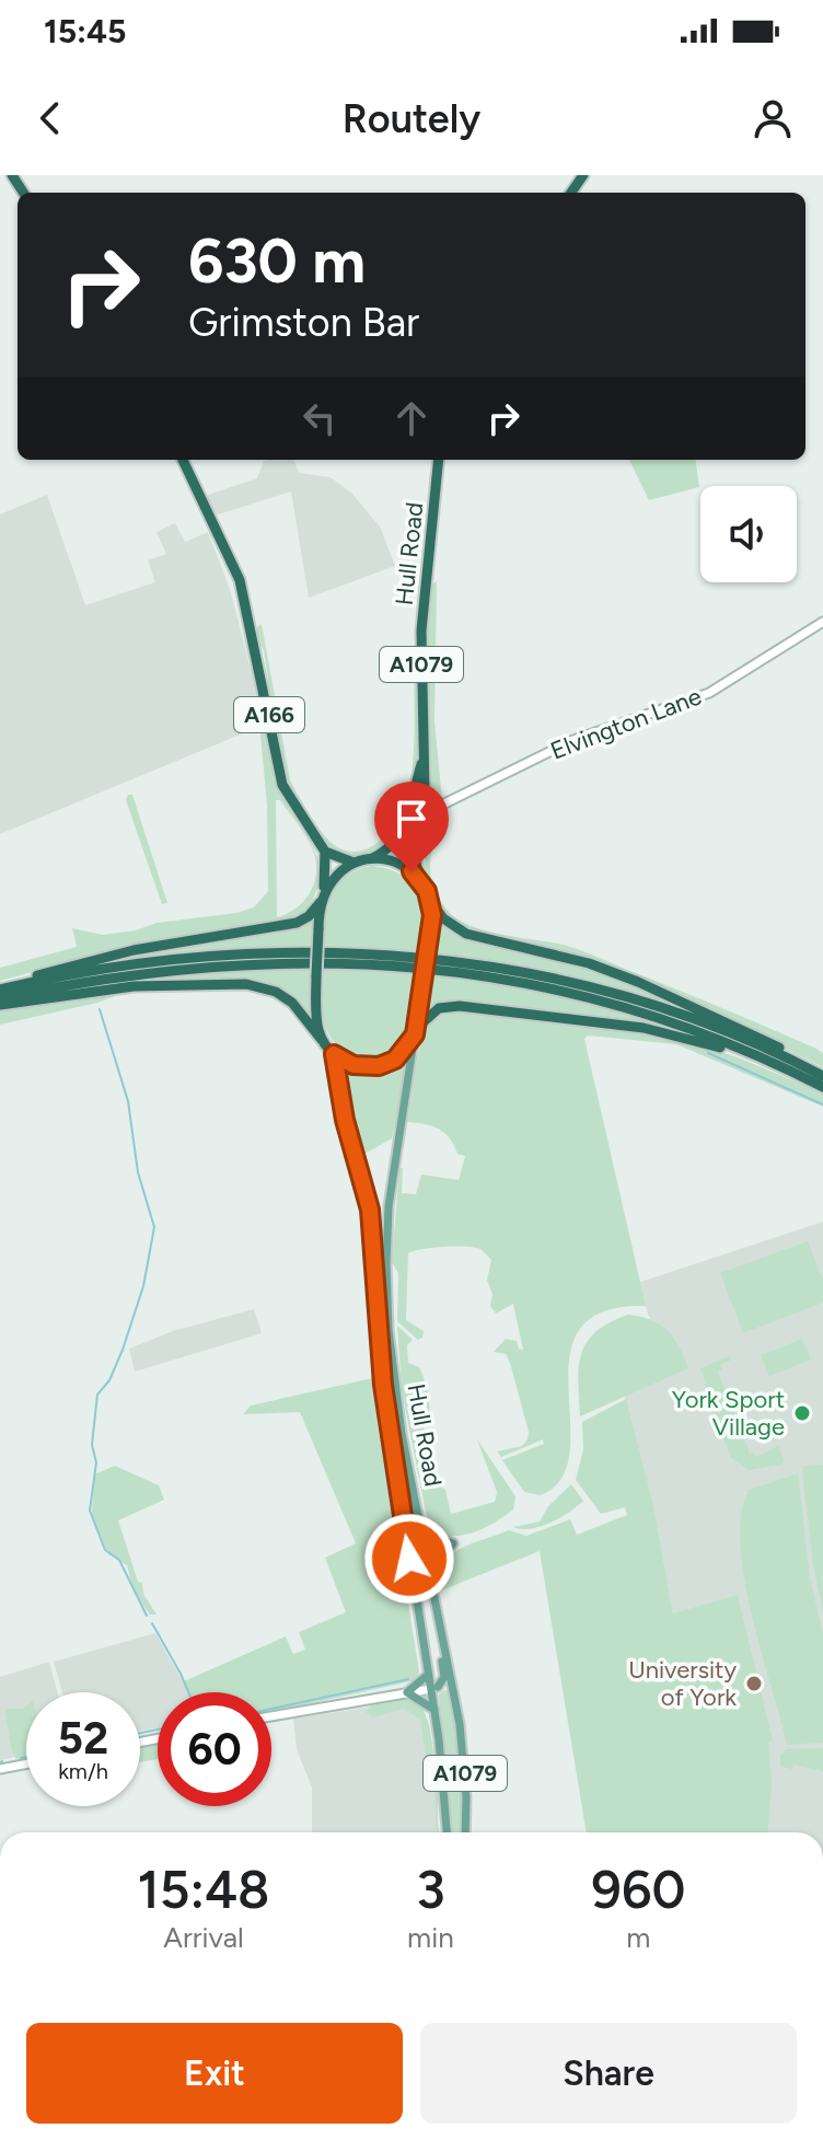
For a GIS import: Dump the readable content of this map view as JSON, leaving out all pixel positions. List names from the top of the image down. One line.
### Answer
{"streets":{"highway":["Hull Road","A1079","A166"],"main road":["Elvington Lane"]},"crossings":[["Hull Road","Elvington Lane"]],"places":["York Sport Village","University of York"],"page":{"status":"15:45","header":"Routely","turn":["630 m","Grimston Bar"],"speed":"52 km/h","limit":"60","eta":["15:48","Arrival","3","min","960","m"],"buttons":["Exit","Share"]}}
